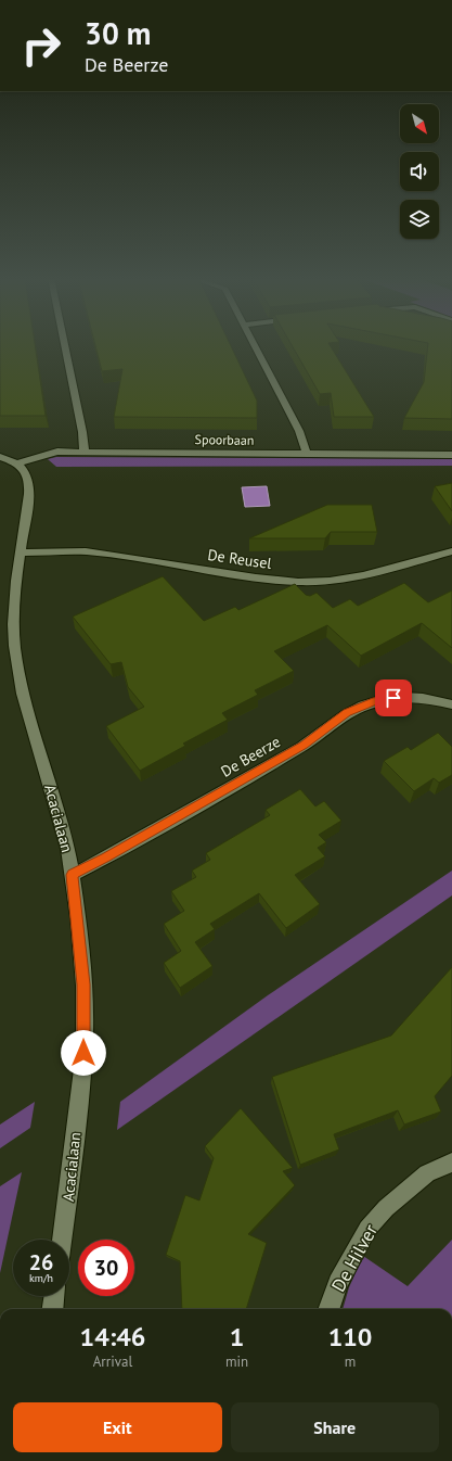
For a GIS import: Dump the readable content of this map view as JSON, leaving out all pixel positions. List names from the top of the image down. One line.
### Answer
{"streets":{"street":["Spoorbaan","De Reusel","De Beerze","Acacialaan","De Hilver"]},"crossings":[["Spoorbaan","Acacialaan"],["De Reusel","Acacialaan"],["De Beerze","Acacialaan"]],"north":"bottom right","page":{"turn":["30 m","De Beerze"],"speed":"26 km/h","limit":"30","eta":["14:46","Arrival","1","min","110","m"],"buttons":["Exit","Share"]}}
